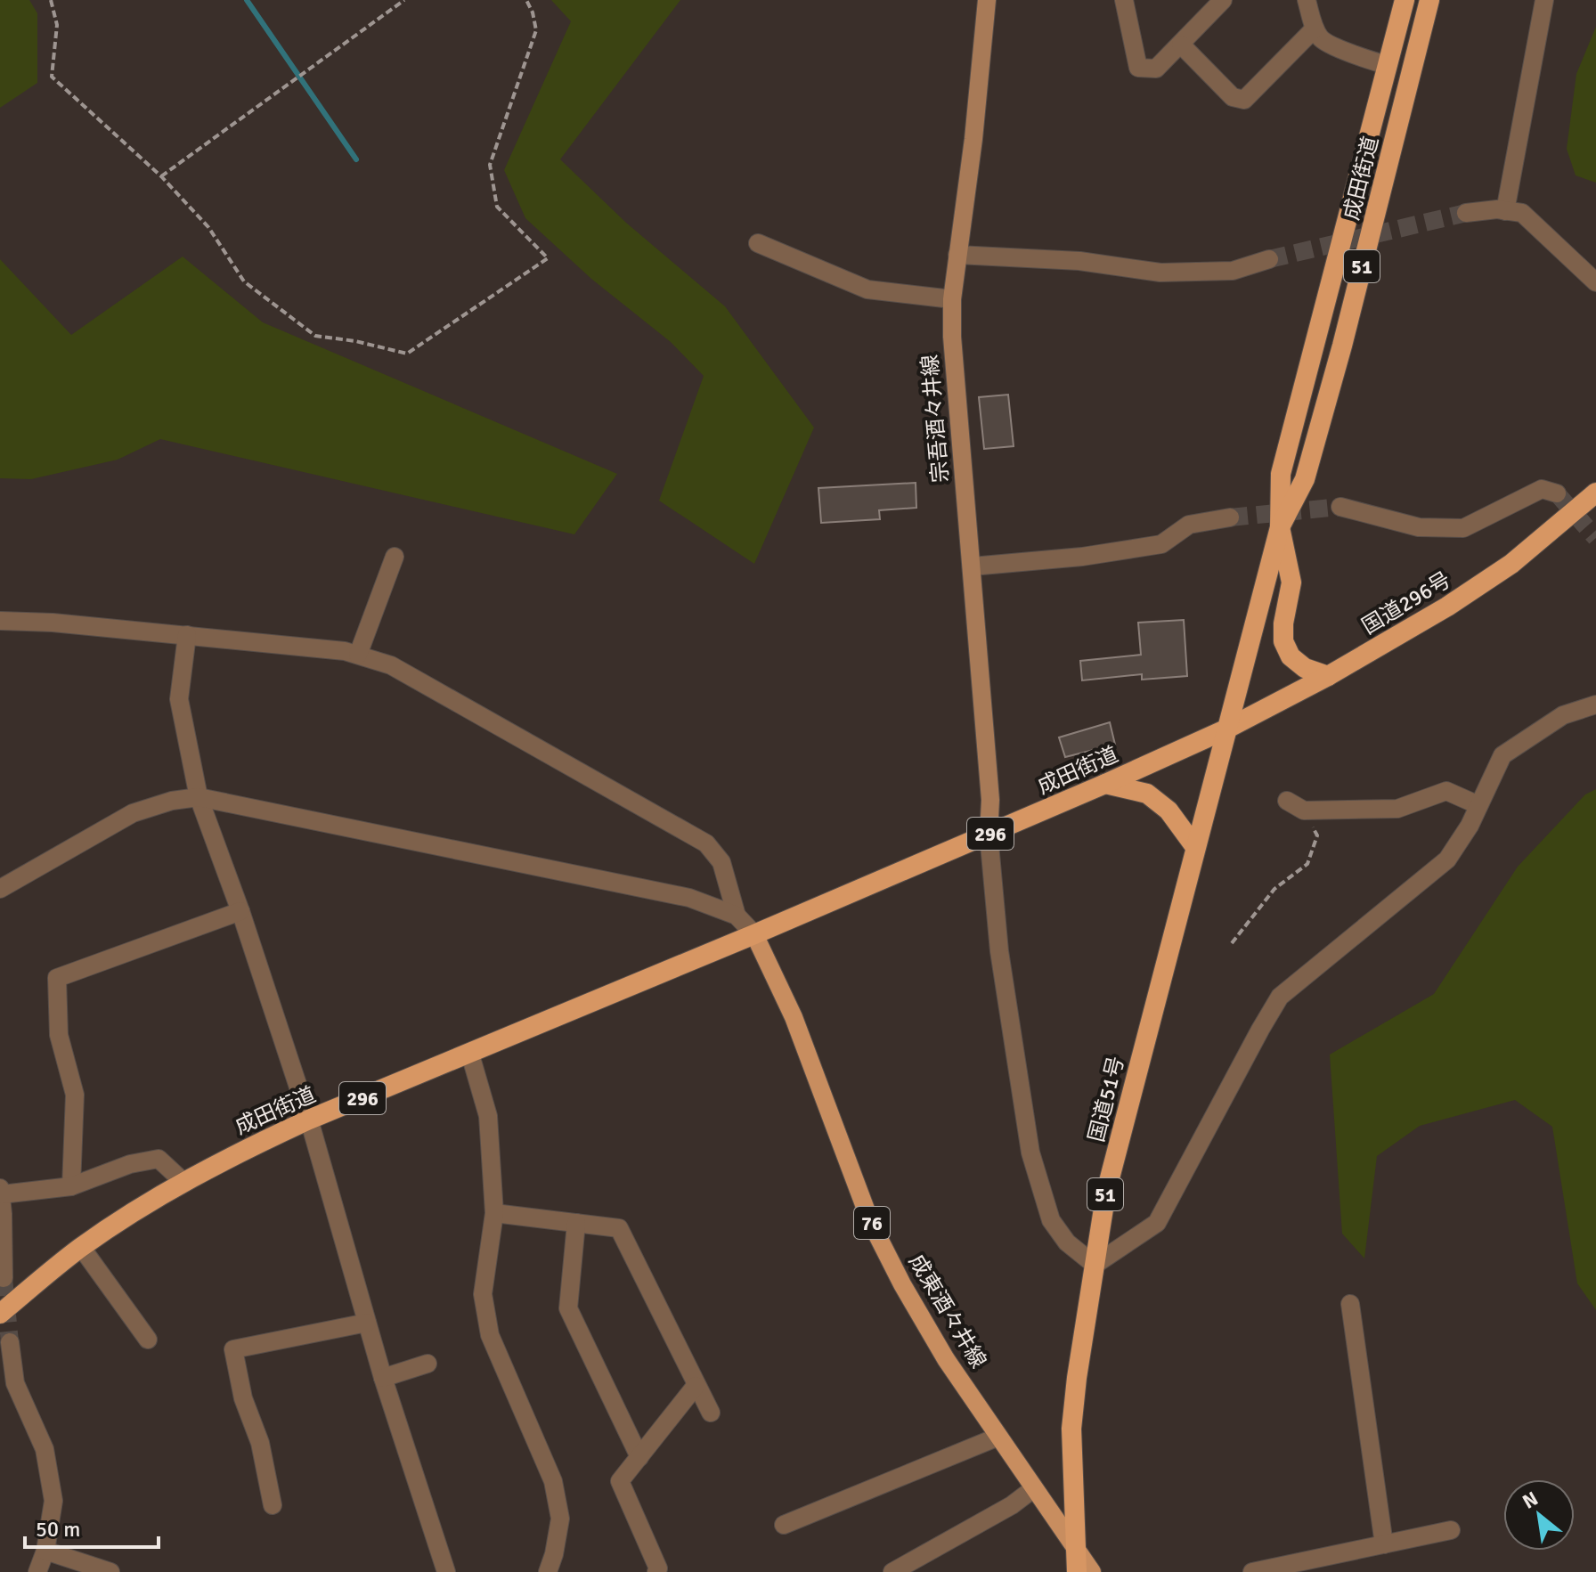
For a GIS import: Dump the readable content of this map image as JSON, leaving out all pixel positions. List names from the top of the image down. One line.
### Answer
{"streets":{"highway":["成田街道","51","国道296号","296","国道51号"],"main road":["宗吾酒々井線","76","成東酒々井線"]},"crossings":[["成田街道","宗吾酒々井線"],["成田街道","国道296号"],["成田街道","国道51号"],["成田街道","成東酒々井線"],["国道296号","国道51号"],["国道51号","成東酒々井線"]],"scale_bar":"50 m","north":"top left"}
